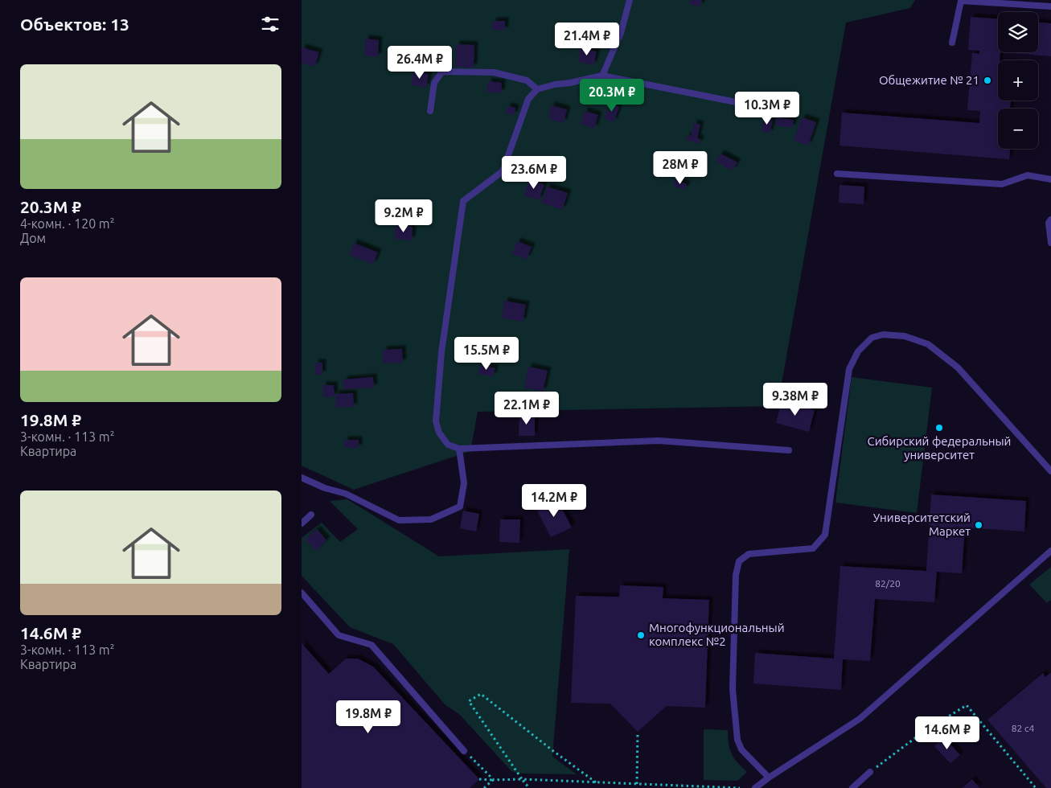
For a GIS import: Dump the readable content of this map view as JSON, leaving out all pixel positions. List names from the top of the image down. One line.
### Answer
{"places":["Общежитие № 21","Сибирский федеральный университет","Университетский Маркет","Многофункциональный комплекс №2"],"house_numbers":["82/20","82 с4"],"page":{"heading":"Объектов: 13","map_buttons":["+","−"],"price":["21.4M ₽","26.4M ₽","20.3M ₽","10.3M ₽","28M ₽","23.6M ₽","9.2M ₽","15.5M ₽","9.38M ₽","22.1M ₽","14.2M ₽","19.8M ₽","14.6M ₽"],"list":[{"name":"20.3M ₽","note":"4-комн. · 120 m² · Дом"},{"name":"19.8M ₽","note":"3-комн. · 113 m² · Квартира"},{"name":"14.6M ₽","note":"3-комн. · 113 m² · Квартира"}]}}
